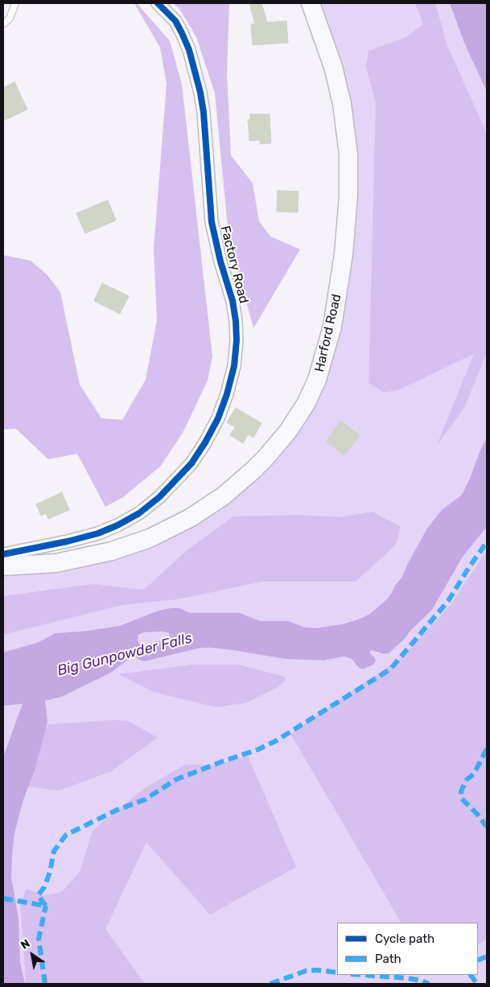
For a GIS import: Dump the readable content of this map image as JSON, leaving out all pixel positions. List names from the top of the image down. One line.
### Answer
{"streets":{"main road":["Harford Road"],"street":["Factory Road"]},"water":["Big Gunpowder Falls"],"legend":["Cycle path","Path"],"north":"top left"}
